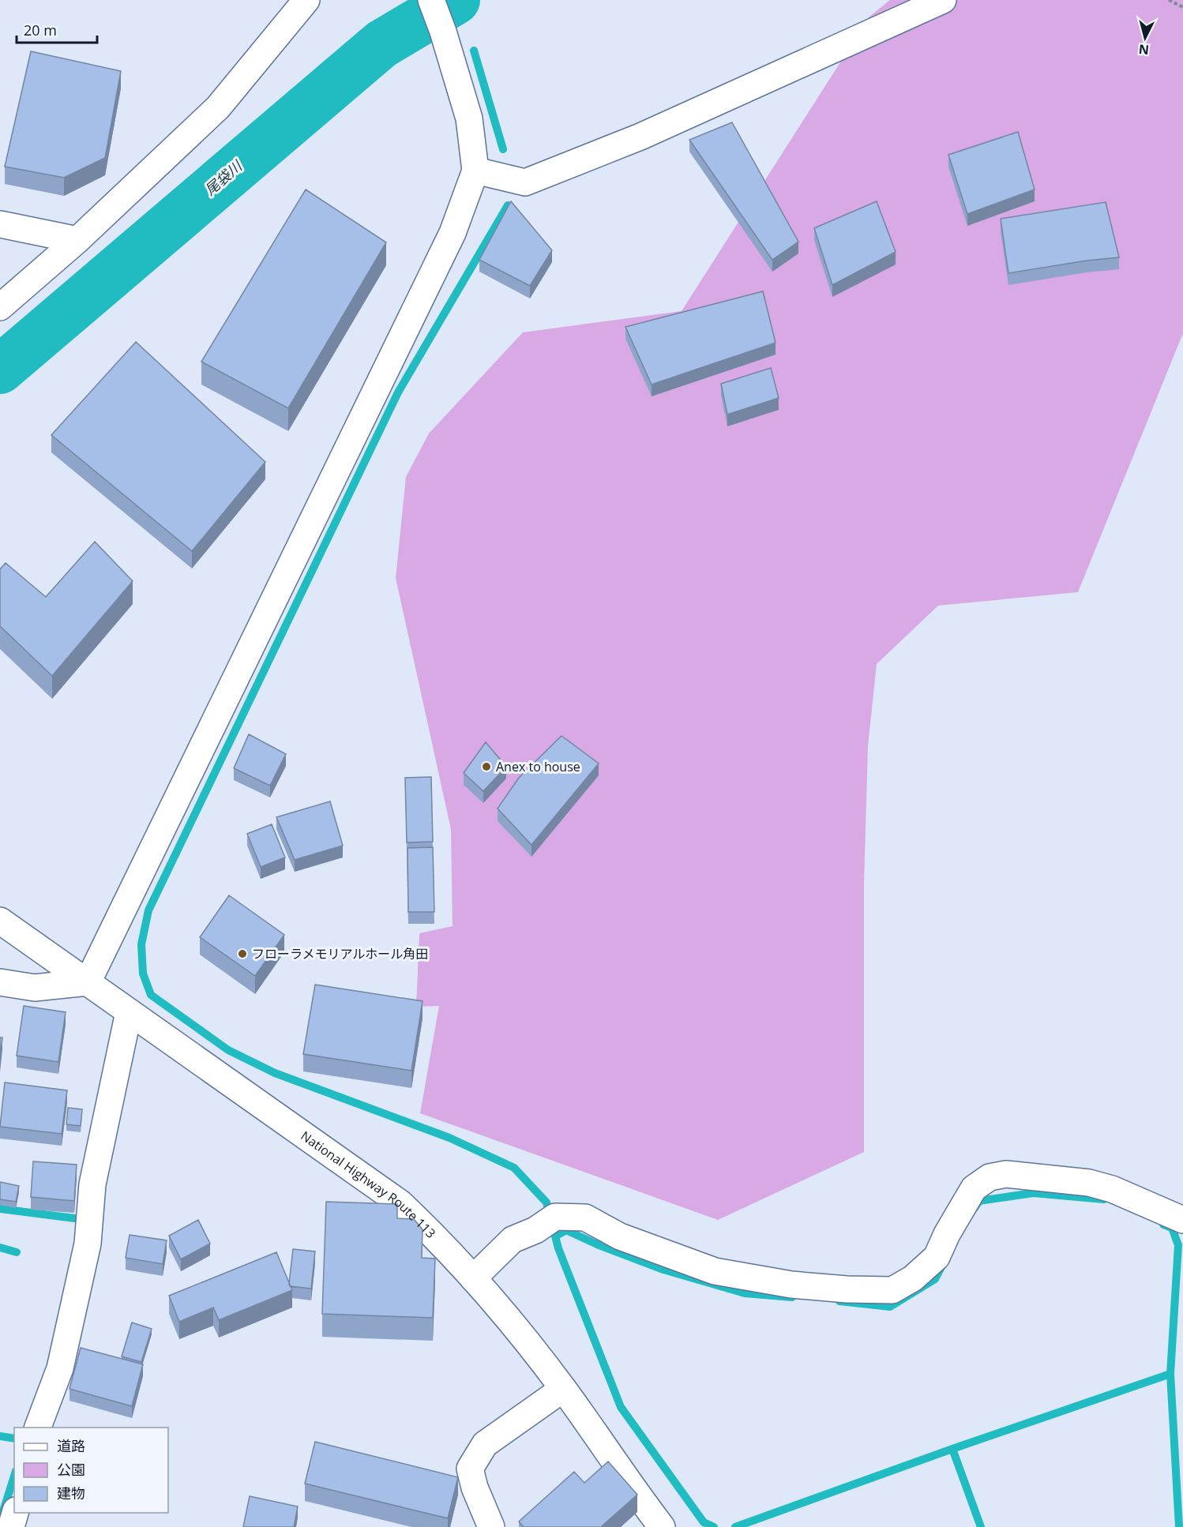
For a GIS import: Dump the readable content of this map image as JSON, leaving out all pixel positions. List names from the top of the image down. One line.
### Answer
{"streets":{"main road":["National Highway Route 113"]},"water":["尾袋川"],"places":["Anex to house","フローラメモリアルホール角田"],"legend":["道路","公園","建物"],"scale_bar":"20 m","north":"bottom"}
